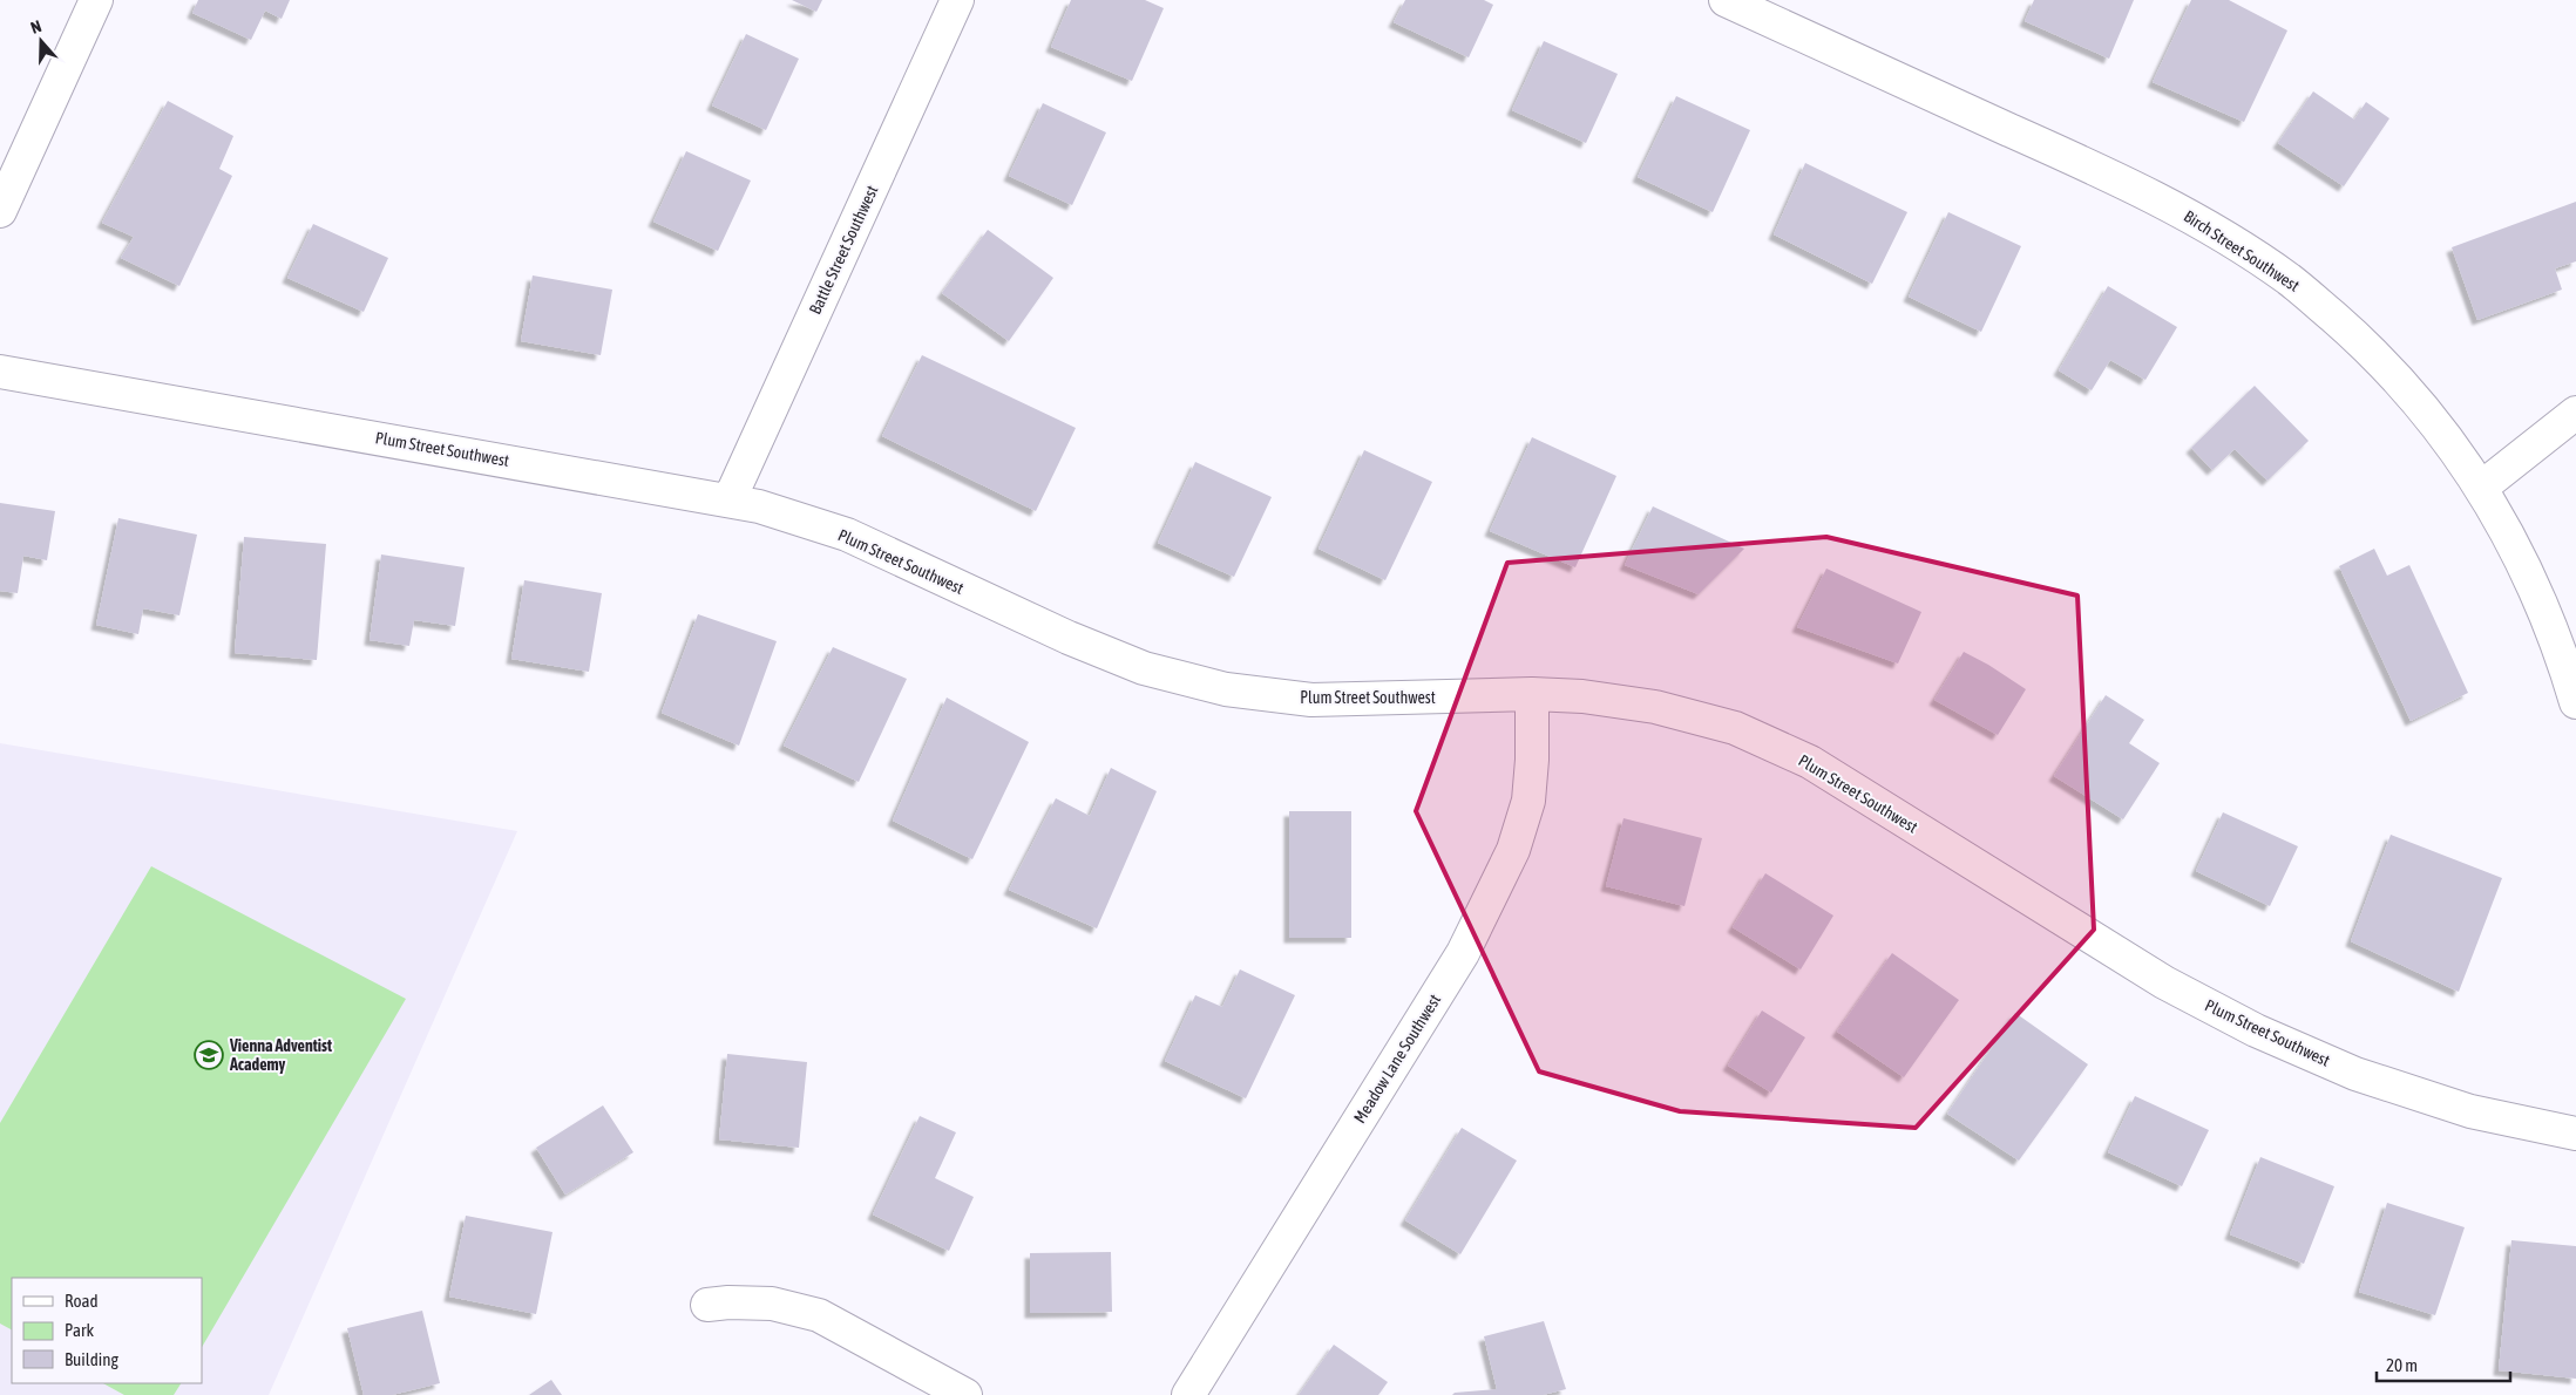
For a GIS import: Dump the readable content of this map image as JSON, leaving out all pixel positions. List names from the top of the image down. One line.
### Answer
{"streets":{"street":["Battle Street Southwest","Birch Street Southwest","Plum Street Southwest","Meadow Lane Southwest"]},"crossings":[["Battle Street Southwest","Plum Street Southwest"],["Plum Street Southwest","Meadow Lane Southwest"]],"places":{"school or university":["Vienna Adventist Academy"]},"legend":["Road","Park","Building"],"scale_bar":"20 m","north":"top"}
